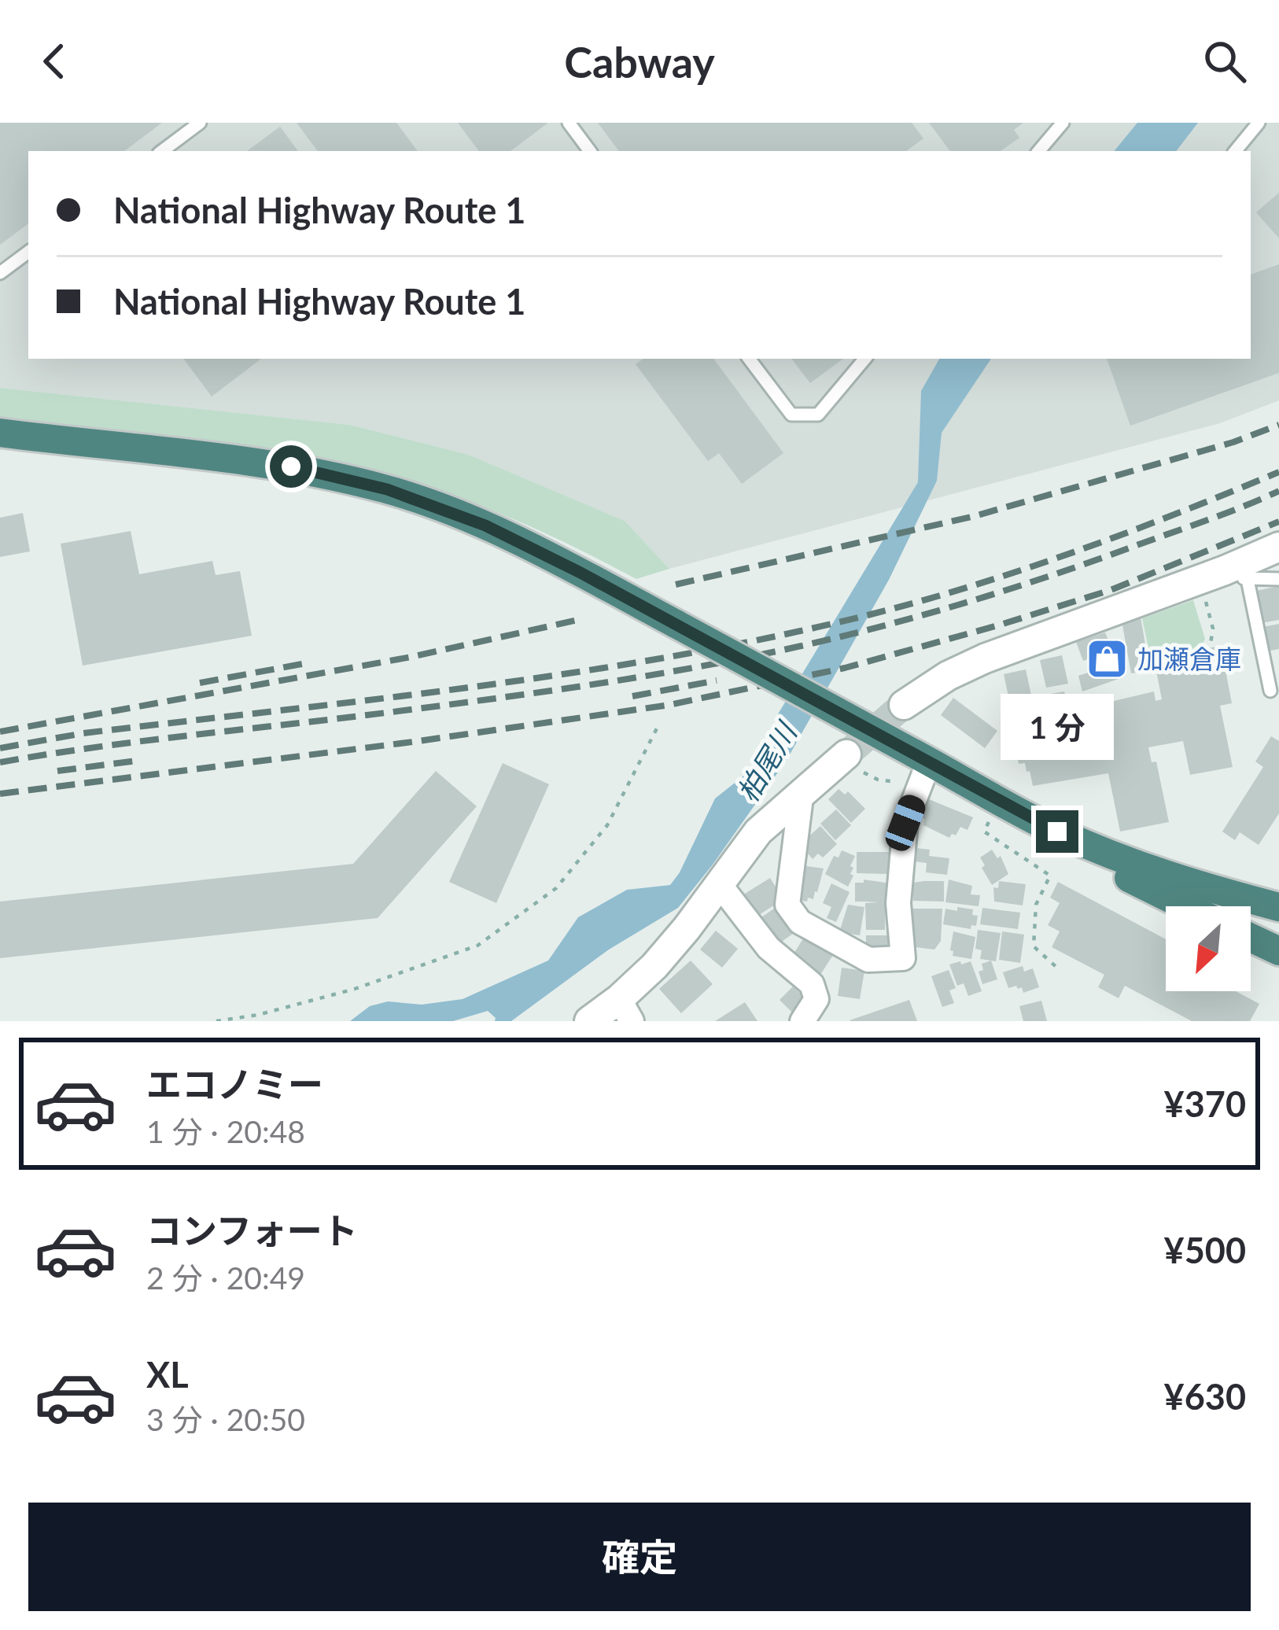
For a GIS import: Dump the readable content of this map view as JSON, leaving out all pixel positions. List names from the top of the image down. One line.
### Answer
{"water":["柏尾川"],"places":{"shop":["加瀬倉庫"]},"north":"bottom left","page":{"header":"Cabway","banner":["National Highway Route 1","National Highway Route 1"],"bubble":"1 分","list":[{"name":"エコノミー","note":"1 分 · 20:48","value":"¥370"},{"name":"コンフォート","note":"2 分 · 20:49","value":"¥500"},{"name":"XL","note":"3 分 · 20:50","value":"¥630"}],"buttons":"確定"}}
